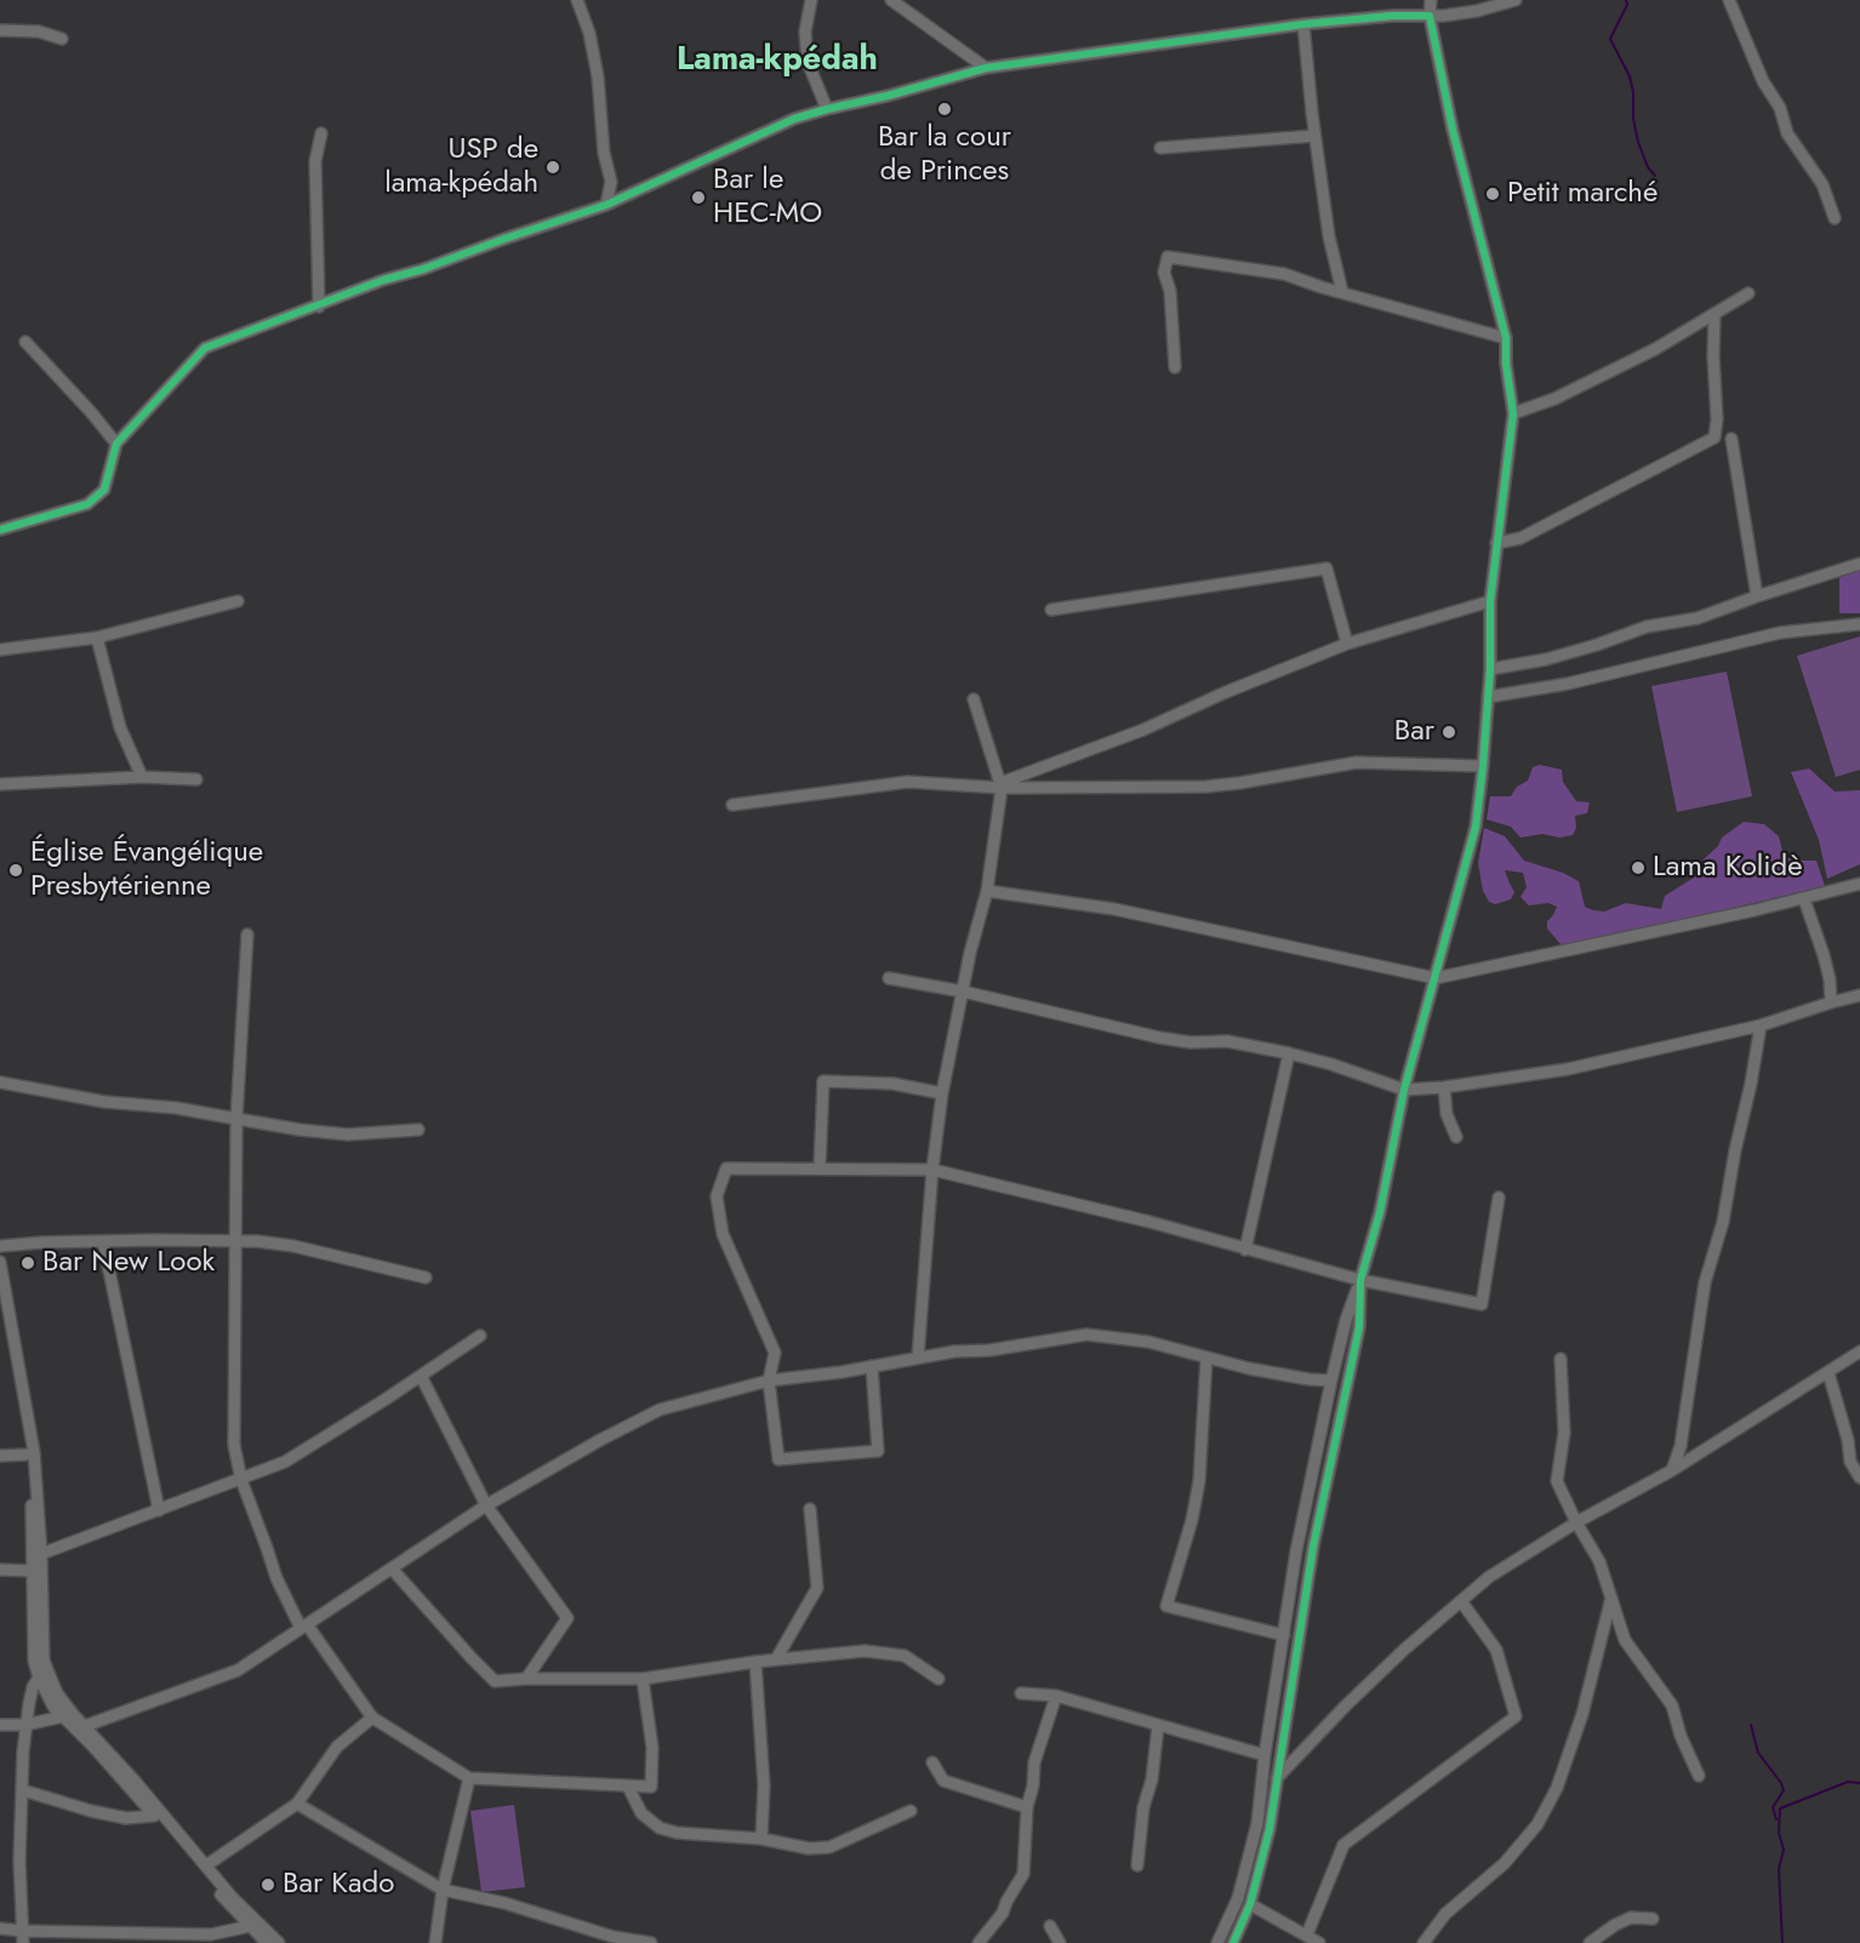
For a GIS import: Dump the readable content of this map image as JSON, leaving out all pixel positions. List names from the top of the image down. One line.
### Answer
{"districts":["Lama-kpédah"],"places":["Bar la cour de Princes","USP de lama-kpédah","Petit marché","Bar le HEC-MO","Bar","Lama Kolidè","Église Évangélique Presbytérienne","Bar New Look","Bar Kado"]}
